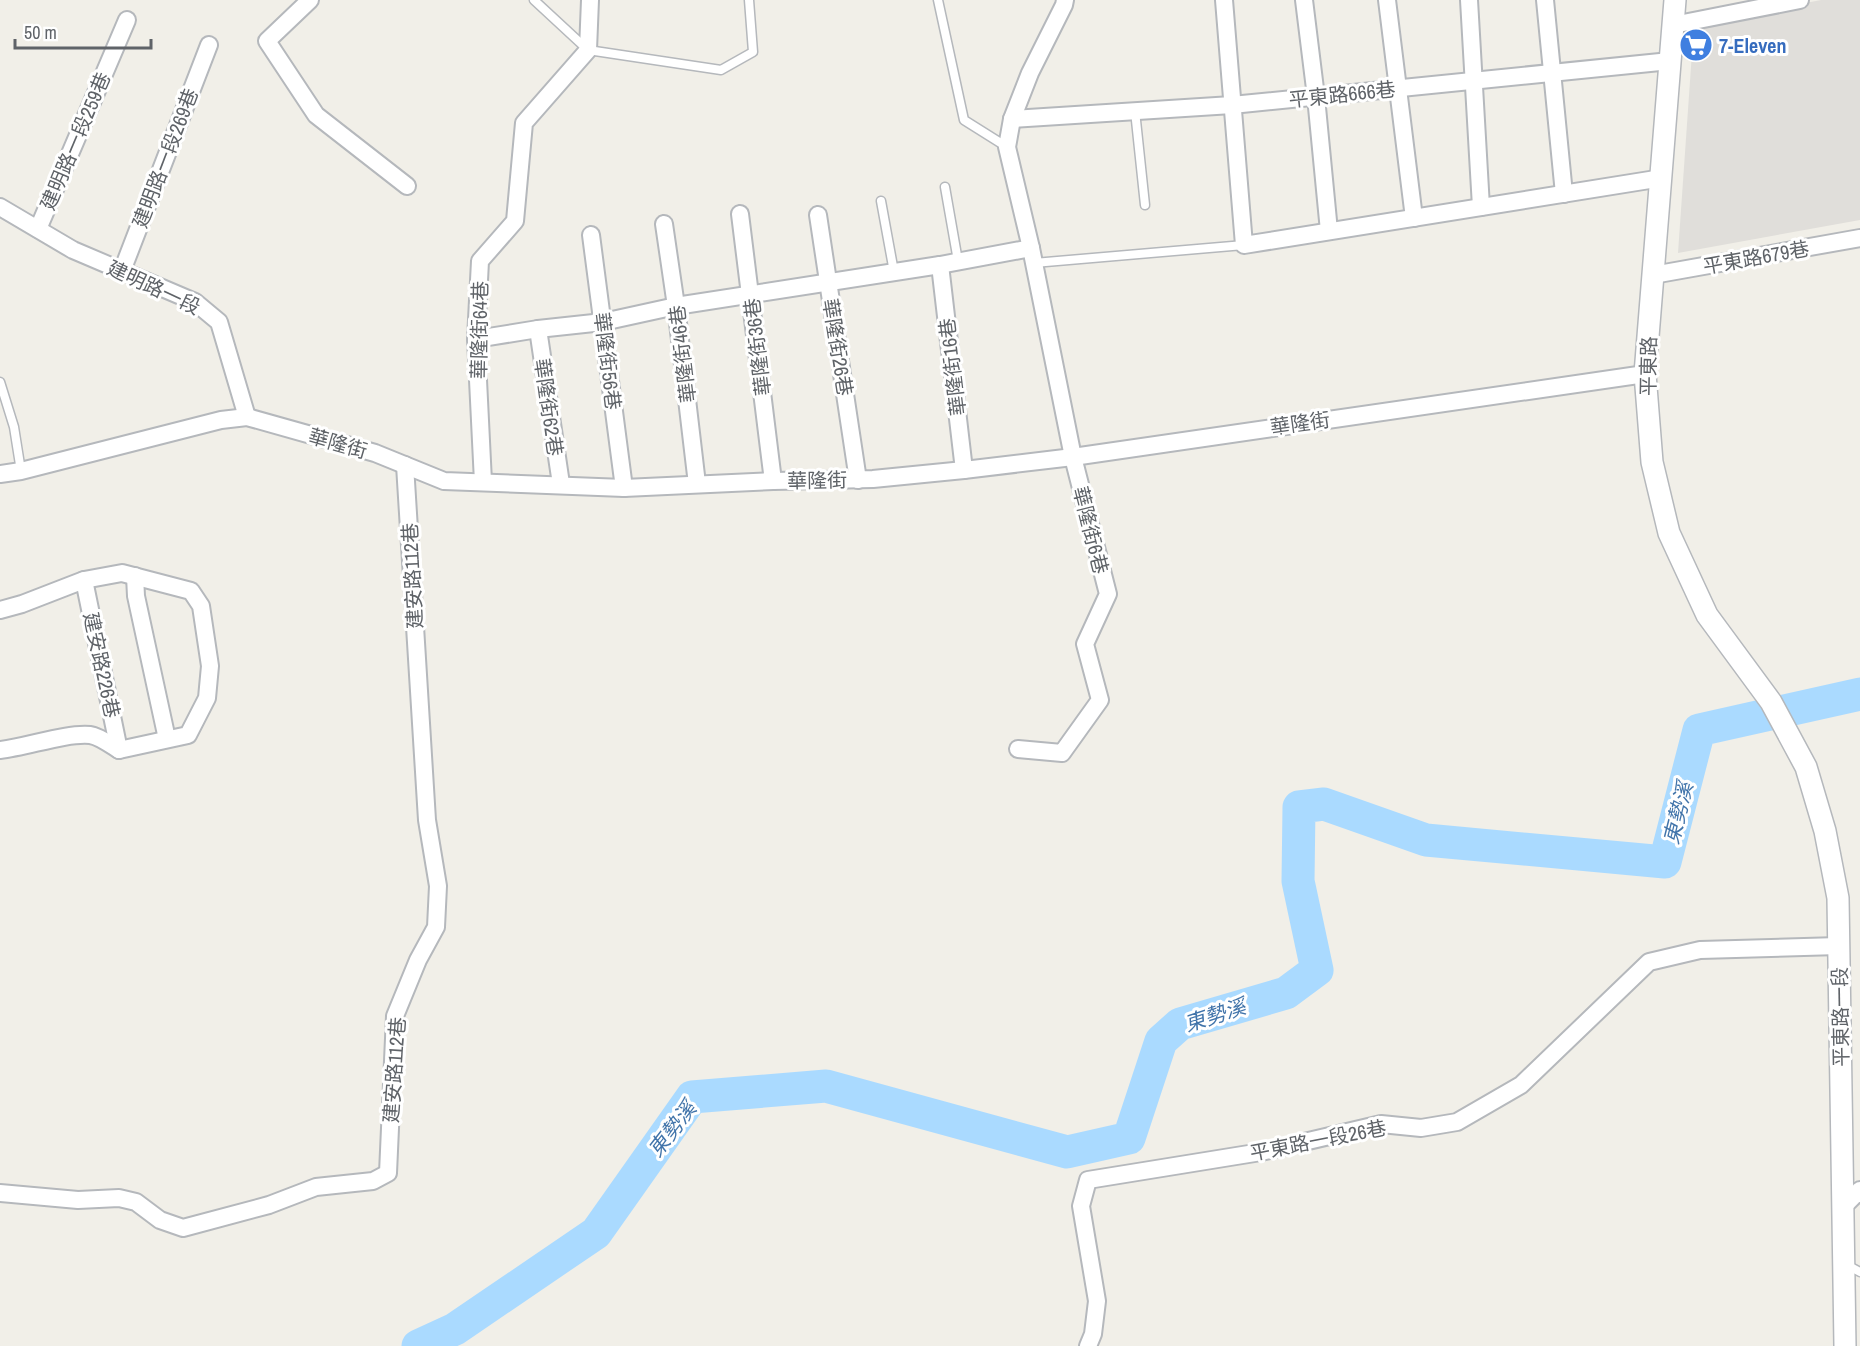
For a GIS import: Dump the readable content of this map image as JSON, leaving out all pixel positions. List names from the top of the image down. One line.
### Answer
{"streets":{"street":["平東路666巷","建明路一段259巷","建明路一段269巷","平東路679巷","建明路一段","華隆街64巷","華隆街36巷","華隆街26巷","華隆街46巷","華隆街56巷","平東路","華隆街16巷","華隆街62巷","華隆街","華隆街6巷","建安路112巷","建安路226巷","平東路一段","平東路一段26巷"]},"crossings":[["平東路666巷","平東路"],["建明路一段259巷","建明路一段"],["建明路一段269巷","建明路一段"],["平東路679巷","平東路"],["建明路一段","華隆街"],["華隆街64巷","華隆街"],["華隆街36巷","華隆街"],["華隆街26巷","華隆街"],["華隆街46巷","華隆街"],["華隆街56巷","華隆街"],["平東路","華隆街"],["平東路","平東路一段"],["華隆街16巷","華隆街"],["華隆街62巷","華隆街"],["華隆街","華隆街6巷"],["華隆街","建安路112巷"],["平東路一段","平東路一段26巷"]],"water":["東勢溪"],"places":{"supermarket":["7-Eleven"]},"scale_bar":"50 m"}
